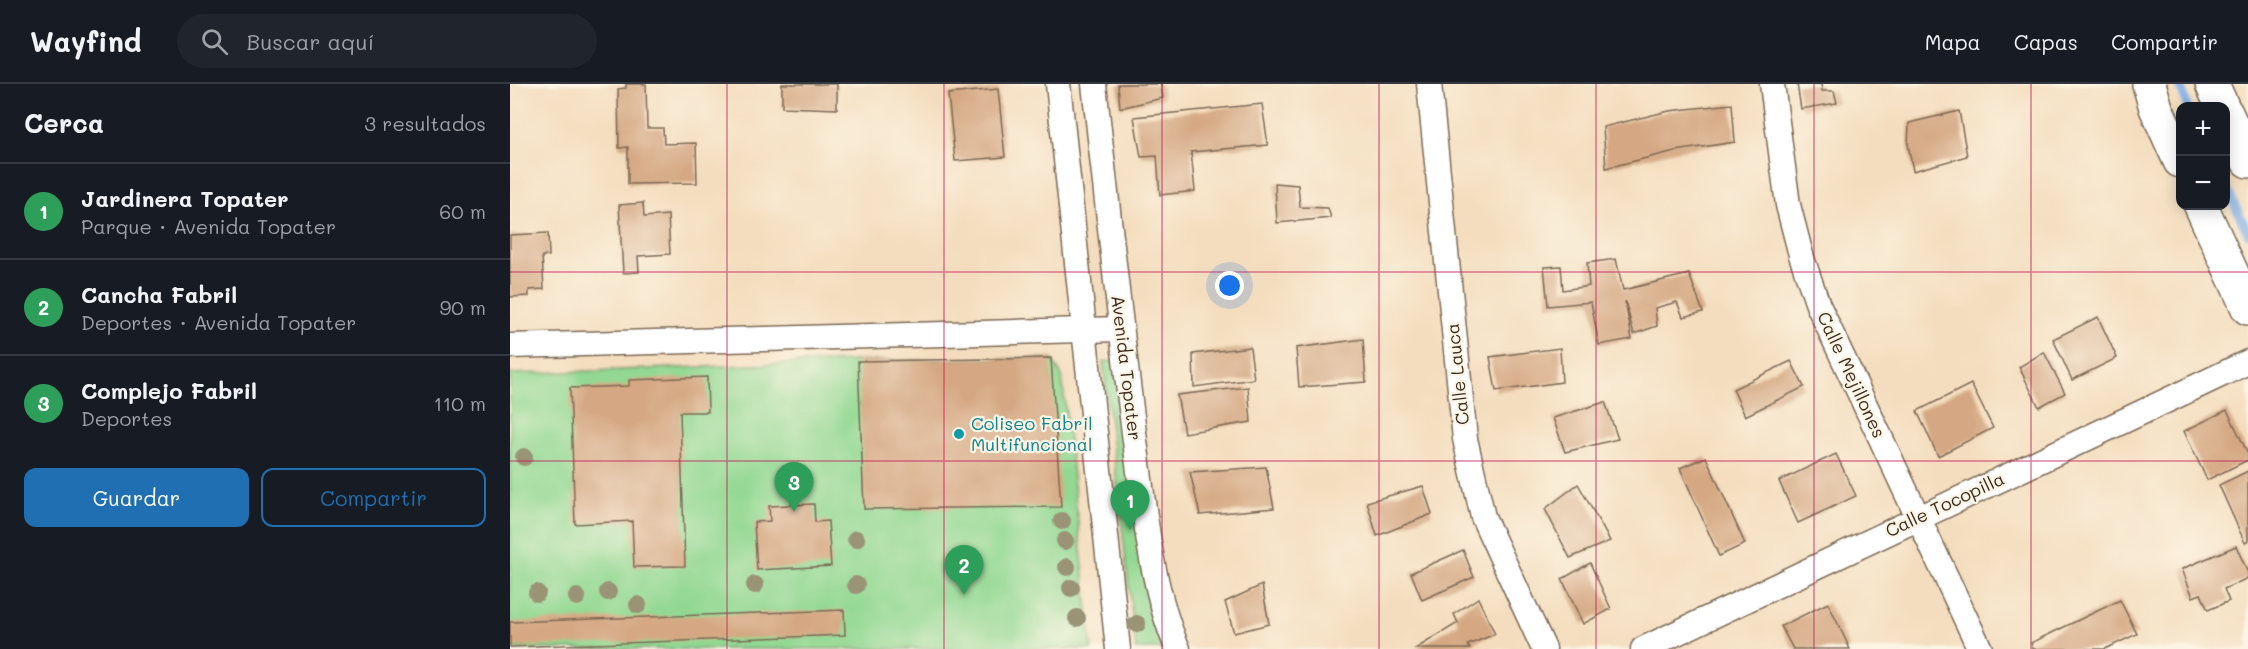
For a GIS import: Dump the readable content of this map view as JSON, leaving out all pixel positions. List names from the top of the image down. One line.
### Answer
{"streets":{"street":["Avenida Topater","Calle Lauca","Calle Mejillones","Calle Tocopilla"]},"crossings":[["Calle Mejillones","Calle Tocopilla"]],"places":["Coliseo Fabril Multifuncional"],"page":{"header":"Wayfind","search":"Buscar aquí","nav":["Mapa","Capas","Compartir"],"heading":["Cerca","3 resultados"],"map_buttons":["+","−"],"list":[{"mark":"1","name":"Jardinera Topater","note":"Parque · Avenida Topater","value":"60 m"},{"mark":"2","name":"Cancha Fabril","note":"Deportes · Avenida Topater","value":"90 m"},{"mark":"3","name":"Complejo Fabril","note":"Deportes","value":"110 m"}],"buttons":["Guardar","Compartir"],"pins":["3","1","2"]}}
